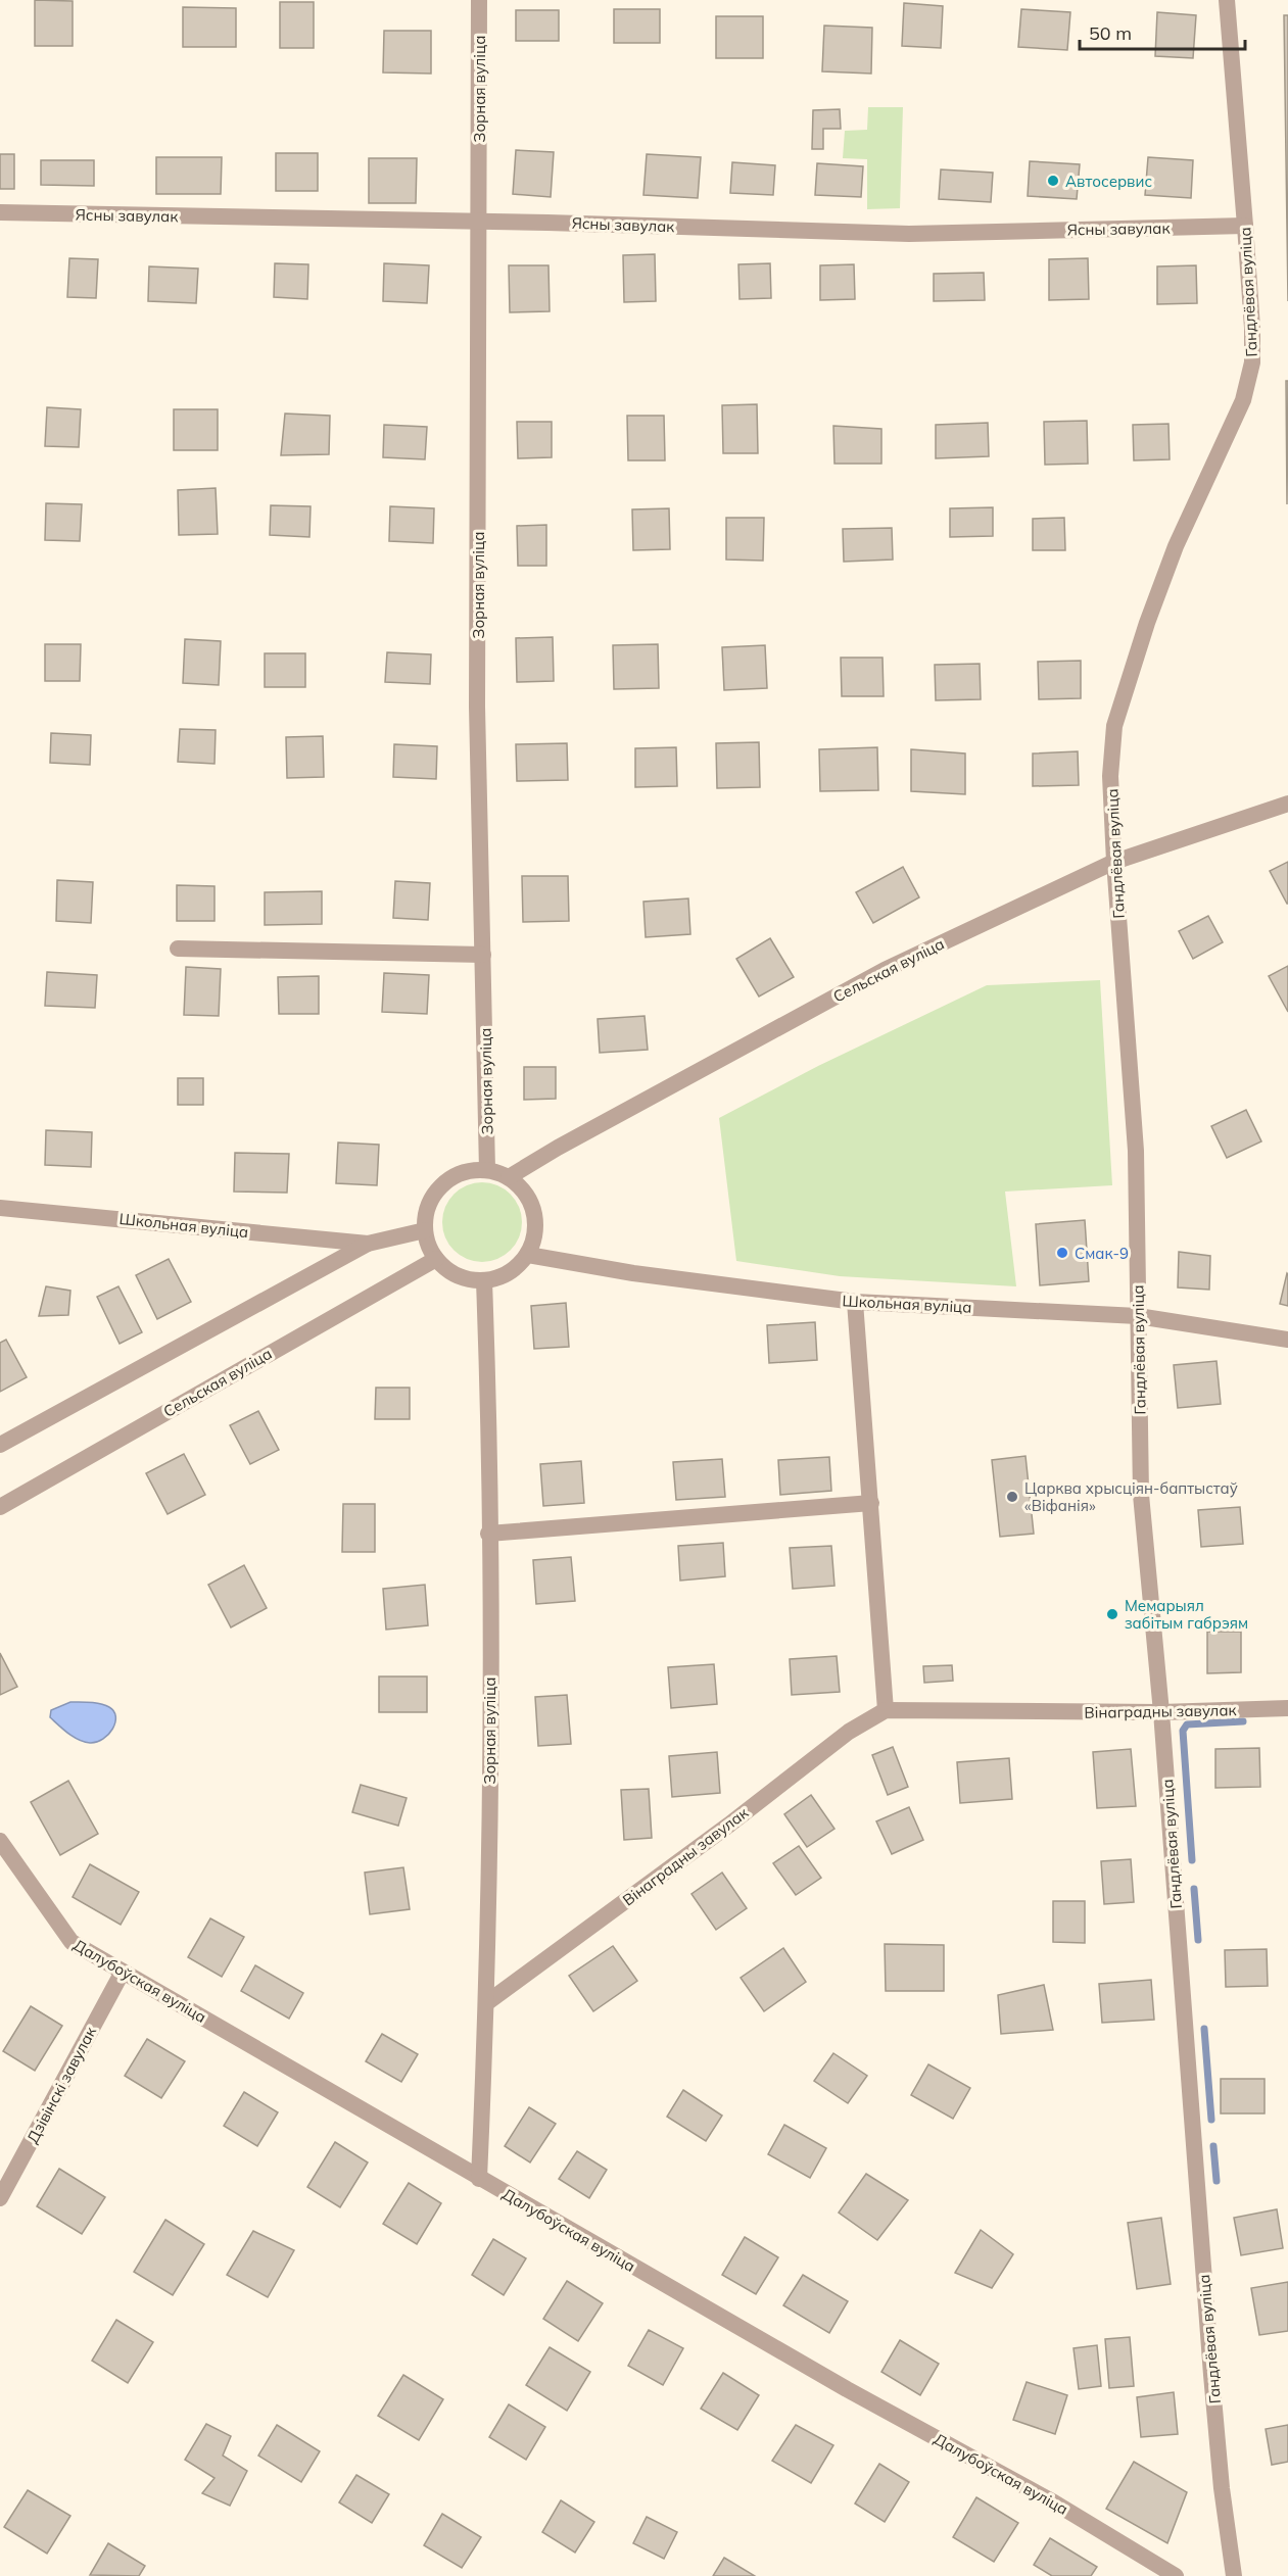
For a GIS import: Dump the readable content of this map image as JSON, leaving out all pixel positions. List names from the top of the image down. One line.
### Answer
{"streets":{"street":["Зорная вуліца","Ясны завулак","Гандлёвая вуліца","Сельская вуліца","Школьная вуліца","Вінаградны завулак","Далубоўская вуліца","Дзівінскі завулак"]},"crossings":[["Зорная вуліца","Ясны завулак"],["Зорная вуліца","Сельская вуліца"],["Зорная вуліца","Школьная вуліца"],["Зорная вуліца","Вінаградны завулак"],["Зорная вуліца","Далубоўская вуліца"],["Ясны завулак","Гандлёвая вуліца"],["Гандлёвая вуліца","Сельская вуліца"],["Гандлёвая вуліца","Школьная вуліца"],["Гандлёвая вуліца","Вінаградны завулак"],["Сельская вуліца","Школьная вуліца"],["Далубоўская вуліца","Дзівінскі завулак"]],"places":["Автосервис","Смак-9","Царква хрысціян-баптыстаў «Віфанія»","Мемарыял забітым габрэям"],"scale_bar":"50 m"}
